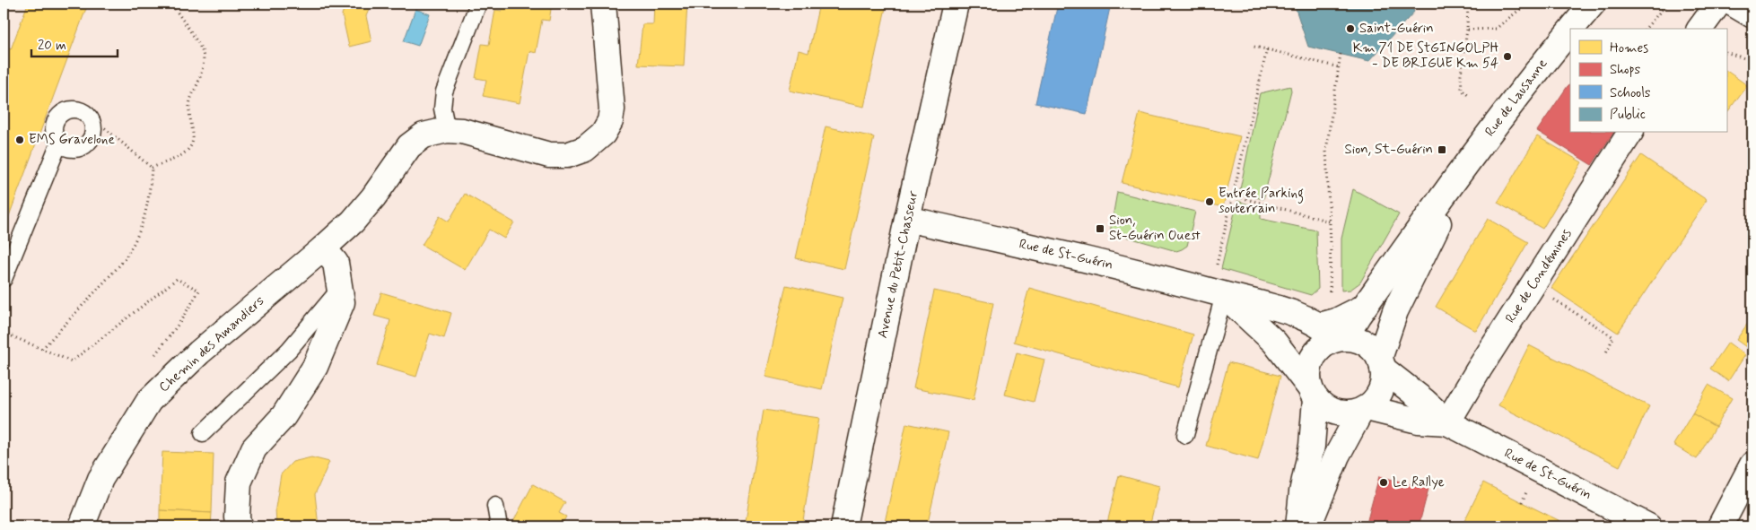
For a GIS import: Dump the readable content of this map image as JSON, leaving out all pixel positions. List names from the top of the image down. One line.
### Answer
{"streets":{"street":["Rue de Lausanne","Rue de St-Guérin","Avenue du Petit-Chasseur","Rue de Condémines","Chemin des Amandiers"]},"crossings":[["Rue de Lausanne","Rue de St-Guérin"],["Rue de St-Guérin","Avenue du Petit-Chasseur"],["Rue de St-Guérin","Rue de Condémines"]],"places":{"other":["Saint-Guérin","Km 71 DE StGINGOLPH - DE BRIGUE Km 54","EMS Gravelone","Entrée Parking souterrain","Le Rallye"],"transit":["Sion, St-Guérin","Sion, St-Guérin Ouest"]},"legend":["Homes","Shops","Schools","Public"],"scale_bar":"20 m"}
